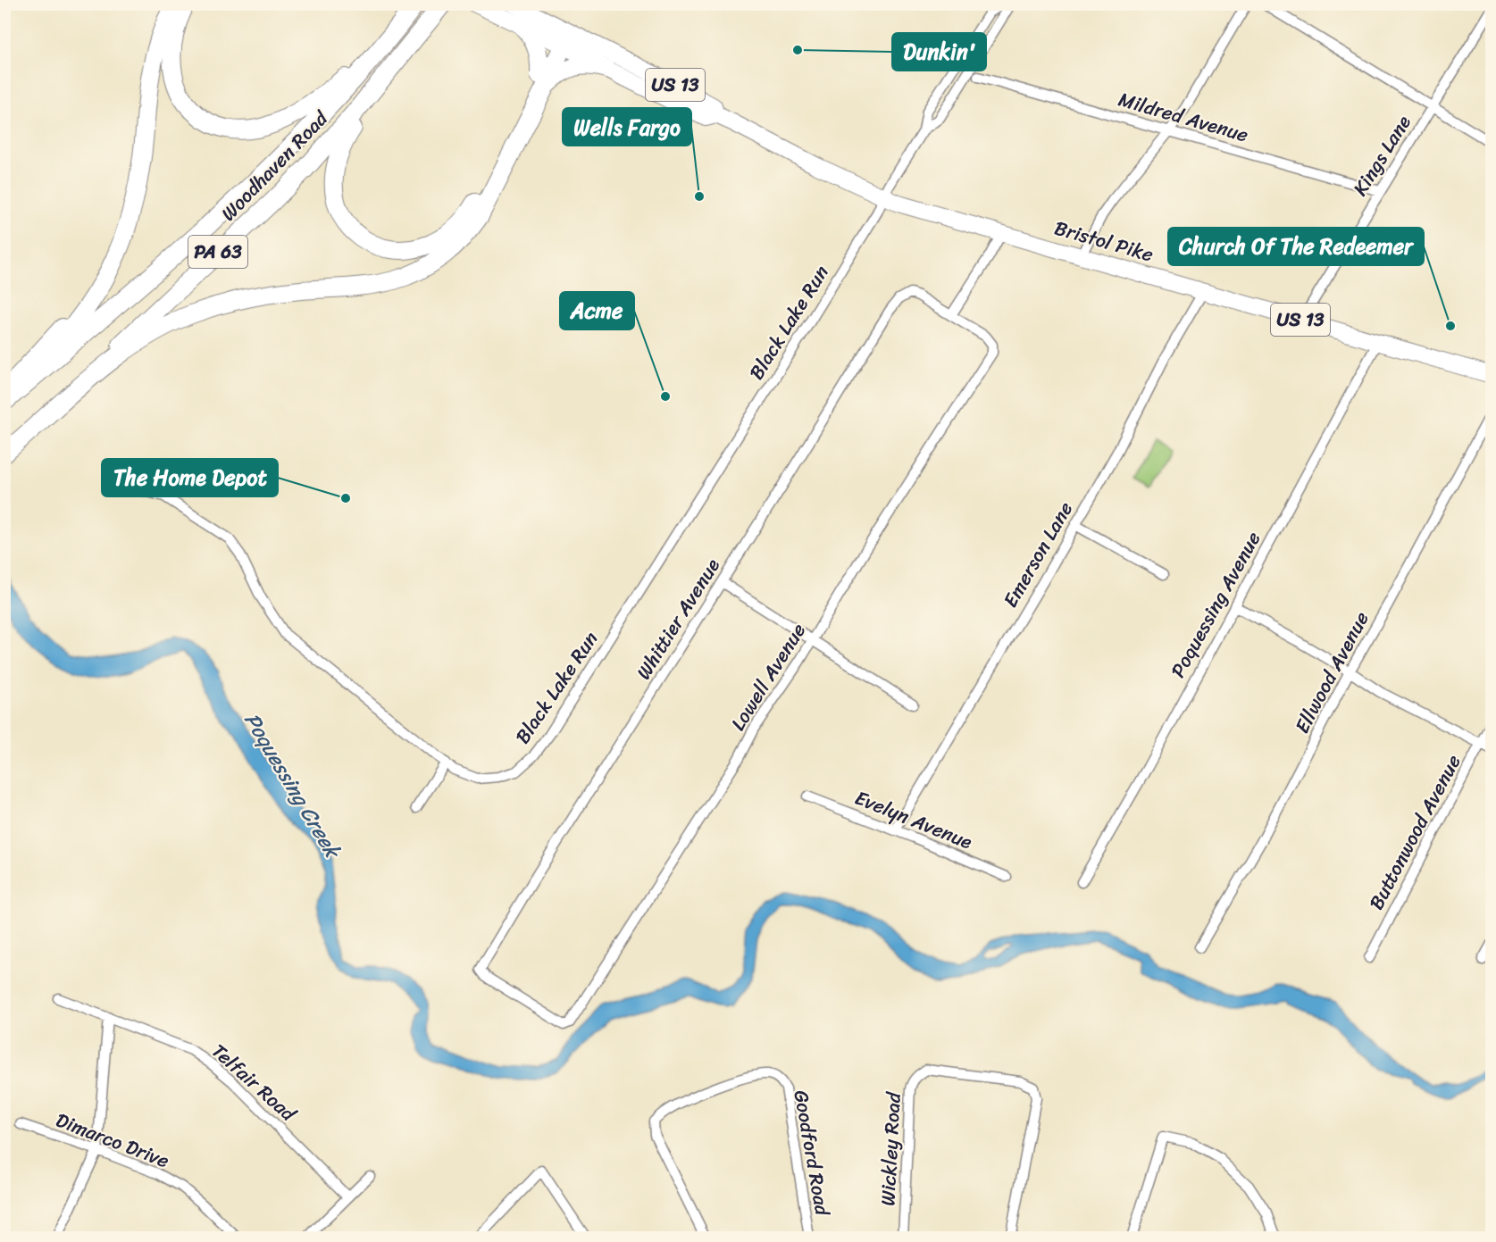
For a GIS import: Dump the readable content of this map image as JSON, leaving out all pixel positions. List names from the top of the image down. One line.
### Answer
{"streets":{"highway":["Woodhaven Road","PA 63"],"main road":["US 13","Bristol Pike"],"street":["Mildred Avenue","Kings Lane","Black Lake Run","Emerson Lane","Poquessing Avenue","Whittier Avenue","Ellwood Avenue","Lowell Avenue","Evelyn Avenue","Buttonwood Avenue","Telfair Road","Dimarco Drive","Wickley Road","Goodford Road"]},"crossings":[["Mildred Avenue","Kings Lane"],["Kings Lane","Bristol Pike"],["Bristol Pike","Black Lake Run"],["Bristol Pike","Emerson Lane"],["Bristol Pike","Poquessing Avenue"],["Emerson Lane","Evelyn Avenue"],["Whittier Avenue","Lowell Avenue"]],"water":["Poquessing Creek"],"places":["Dunkin'","Wells Fargo","Church Of The Redeemer","Acme","The Home Depot"]}
